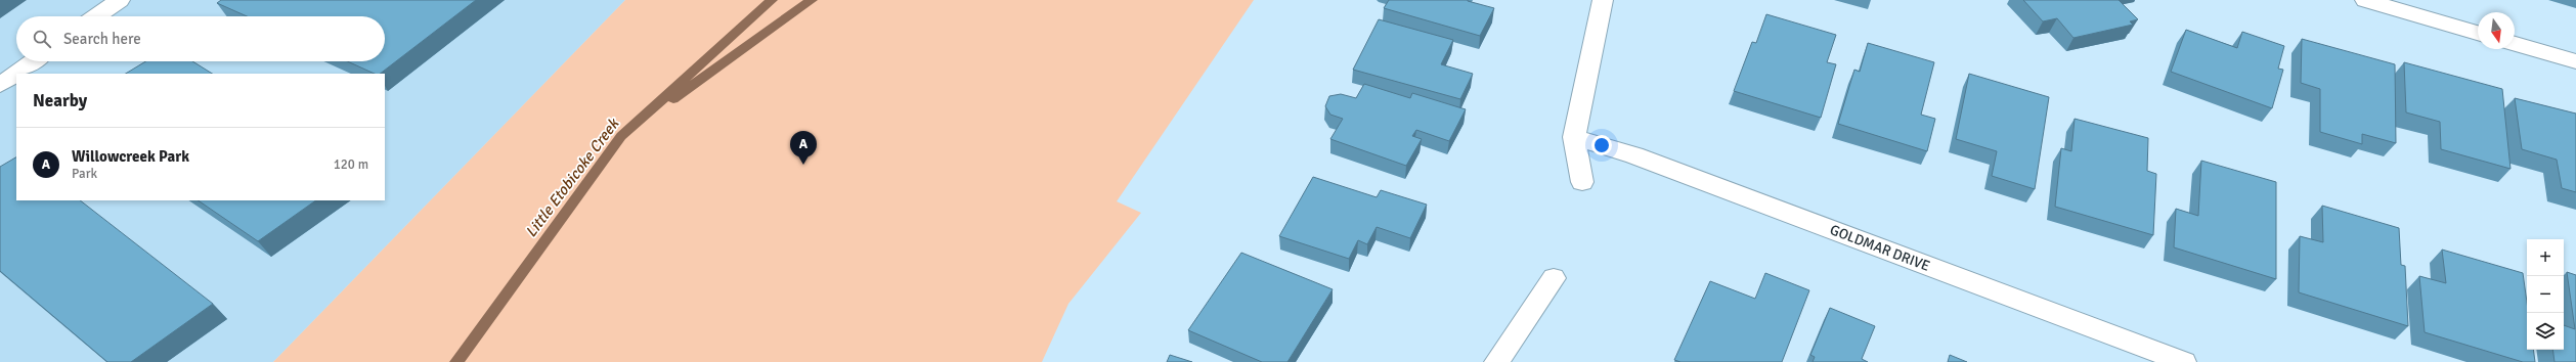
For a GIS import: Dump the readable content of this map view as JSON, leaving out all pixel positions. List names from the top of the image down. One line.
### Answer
{"streets":{"street":["GOLDMAR DRIVE"]},"water":["Little Etobicoke Creek"],"north":"bottom","page":{"search":"Search here","heading":"Nearby","list":[{"mark":"A","name":"Willowcreek Park","note":"Park","value":"120 m"}],"pins":"A","map_buttons":["+","−"]}}
